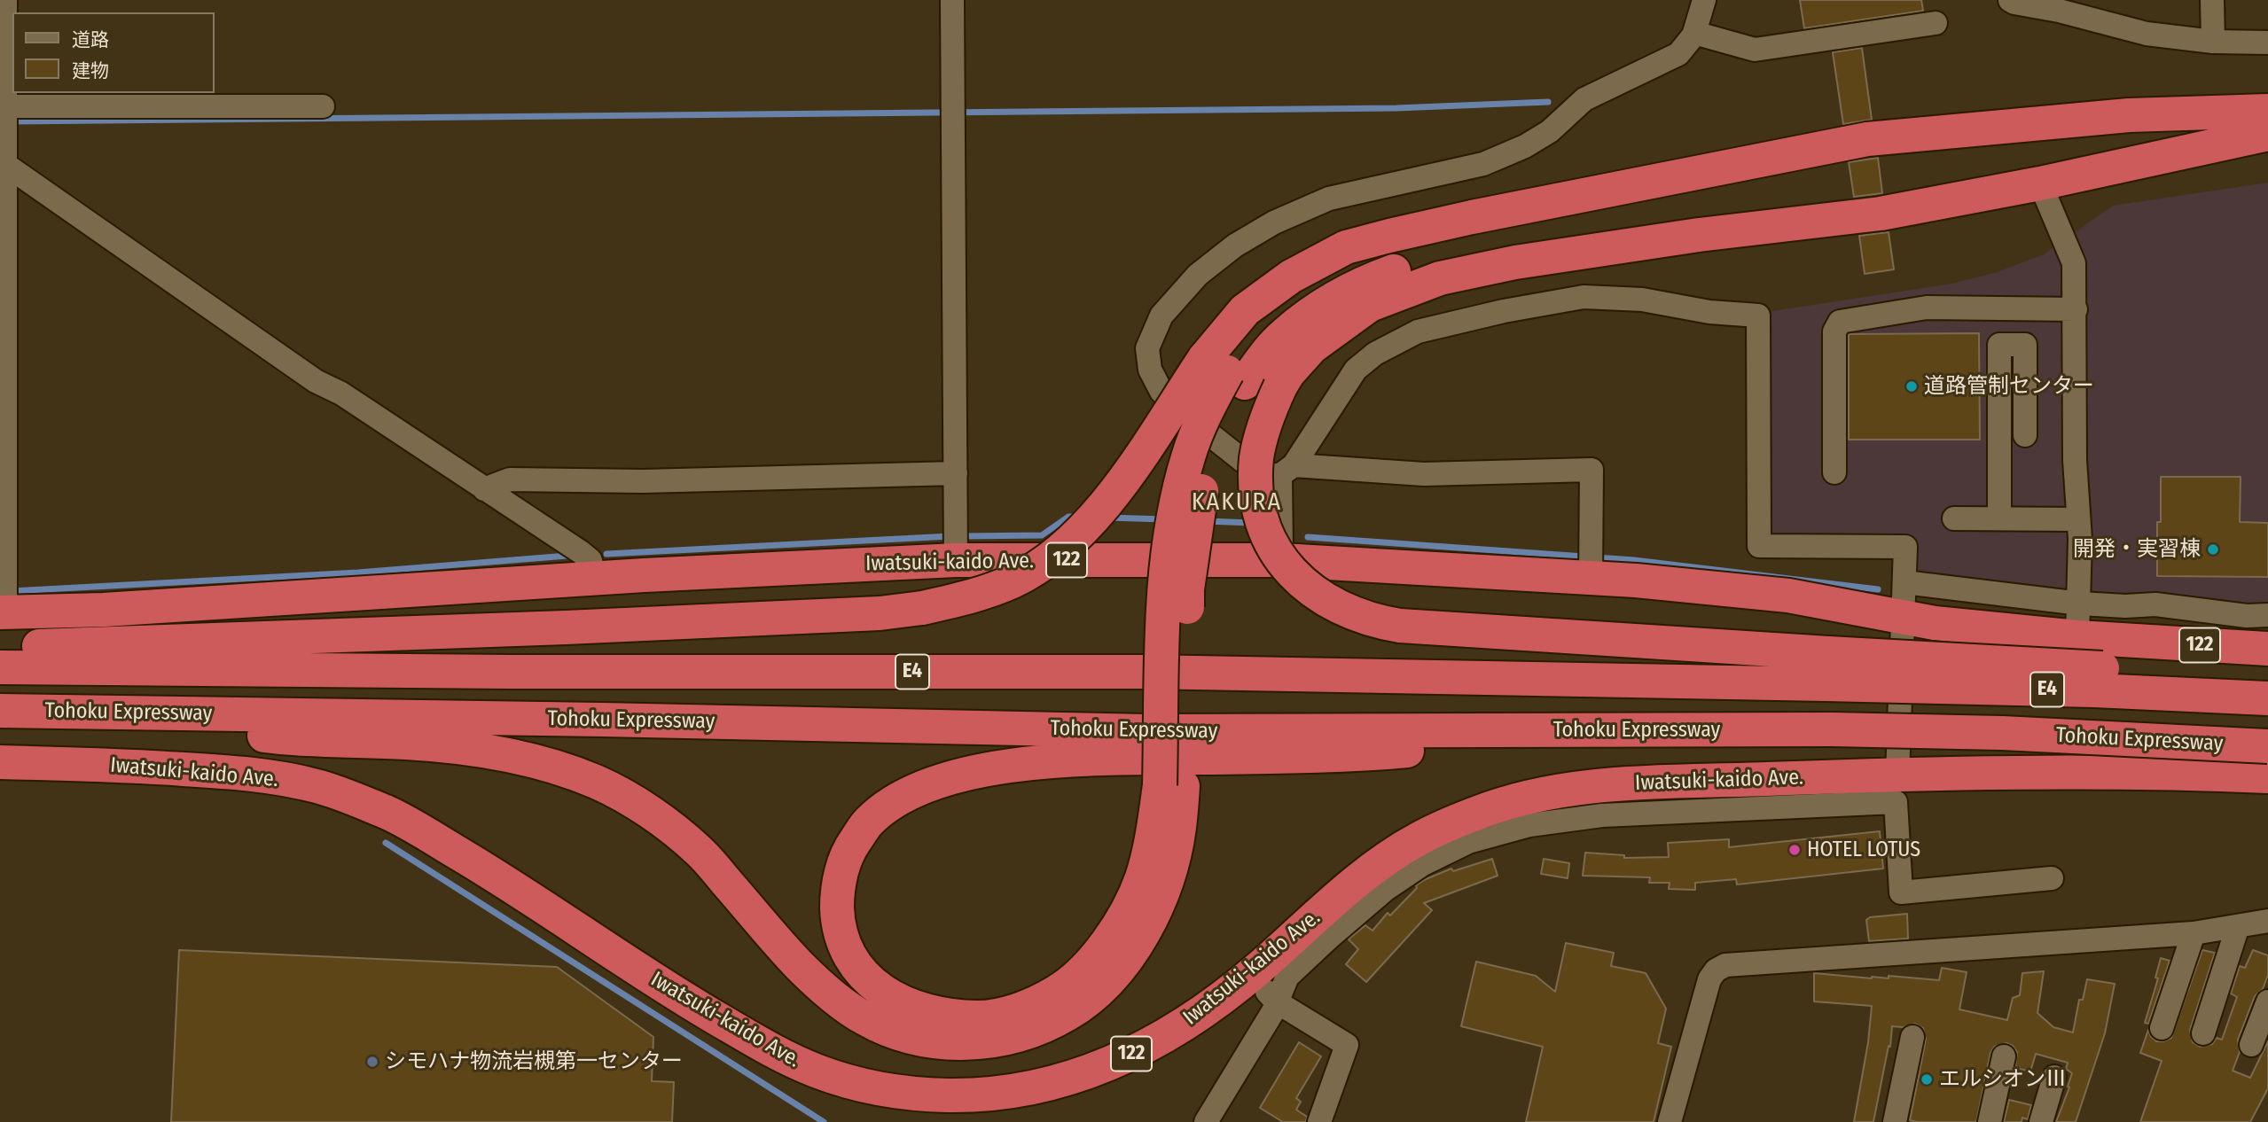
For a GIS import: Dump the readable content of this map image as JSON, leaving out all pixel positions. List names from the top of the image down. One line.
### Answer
{"streets":{"highway":["122","Iwatsuki-kaido Ave.","E4","Tohoku Expressway"]},"districts":["KAKURA"],"places":["道路管制センター","開発・実習棟","HOTEL LOTUS","シモハナ物流岩槻第一センター","エルシオンⅢ"],"legend":["道路","建物"]}
